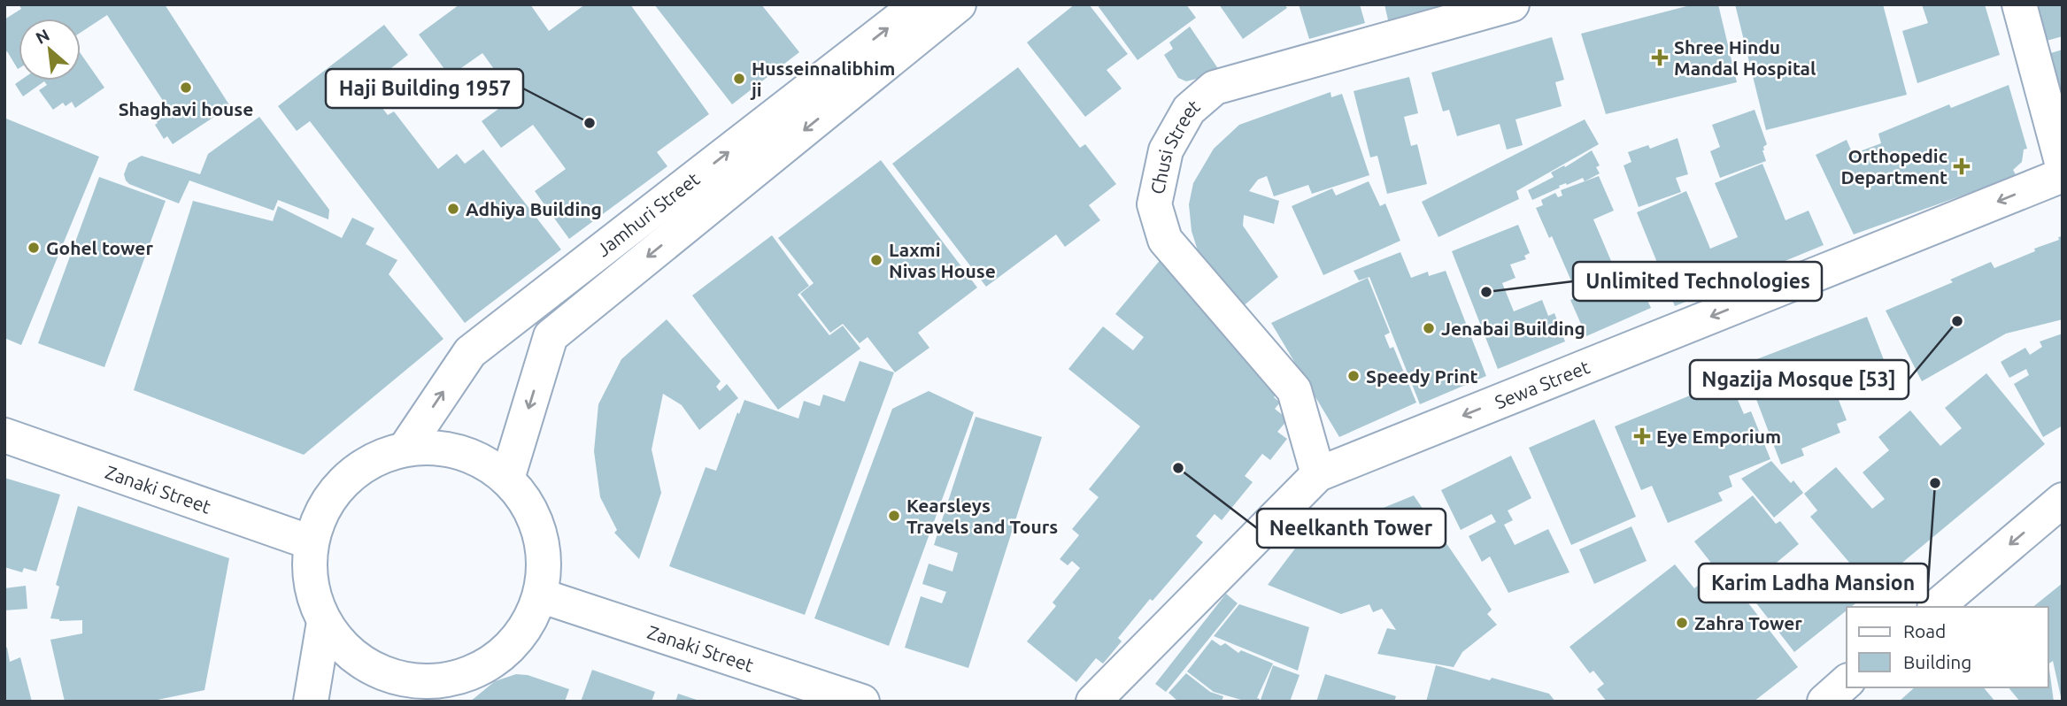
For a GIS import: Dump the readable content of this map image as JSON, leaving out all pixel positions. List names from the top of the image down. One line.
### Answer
{"streets":{"street":["Chusi Street","Jamhuri Street","Sewa Street","Zanaki Street"]},"crossings":[["Chusi Street","Sewa Street"]],"one_way":["Sewa Street"],"places":{"health":["Shree Hindu Mandal Hospital","Orthopedic Department","Eye Emporium"],"other":["Husseinnalibhim ji","Shaghavi house","Haji Building 1957","Adhiya Building","Gohel tower","Laxmi Nivas House","Unlimited Technologies","Ngazija Mosque [53]","Jenabai Building","Speedy Print","Neelkanth Tower","Karim Ladha Mansion","Kearsleys Travels and Tours","Zahra Tower"]},"legend":["Road","Building"],"north":"top left"}
